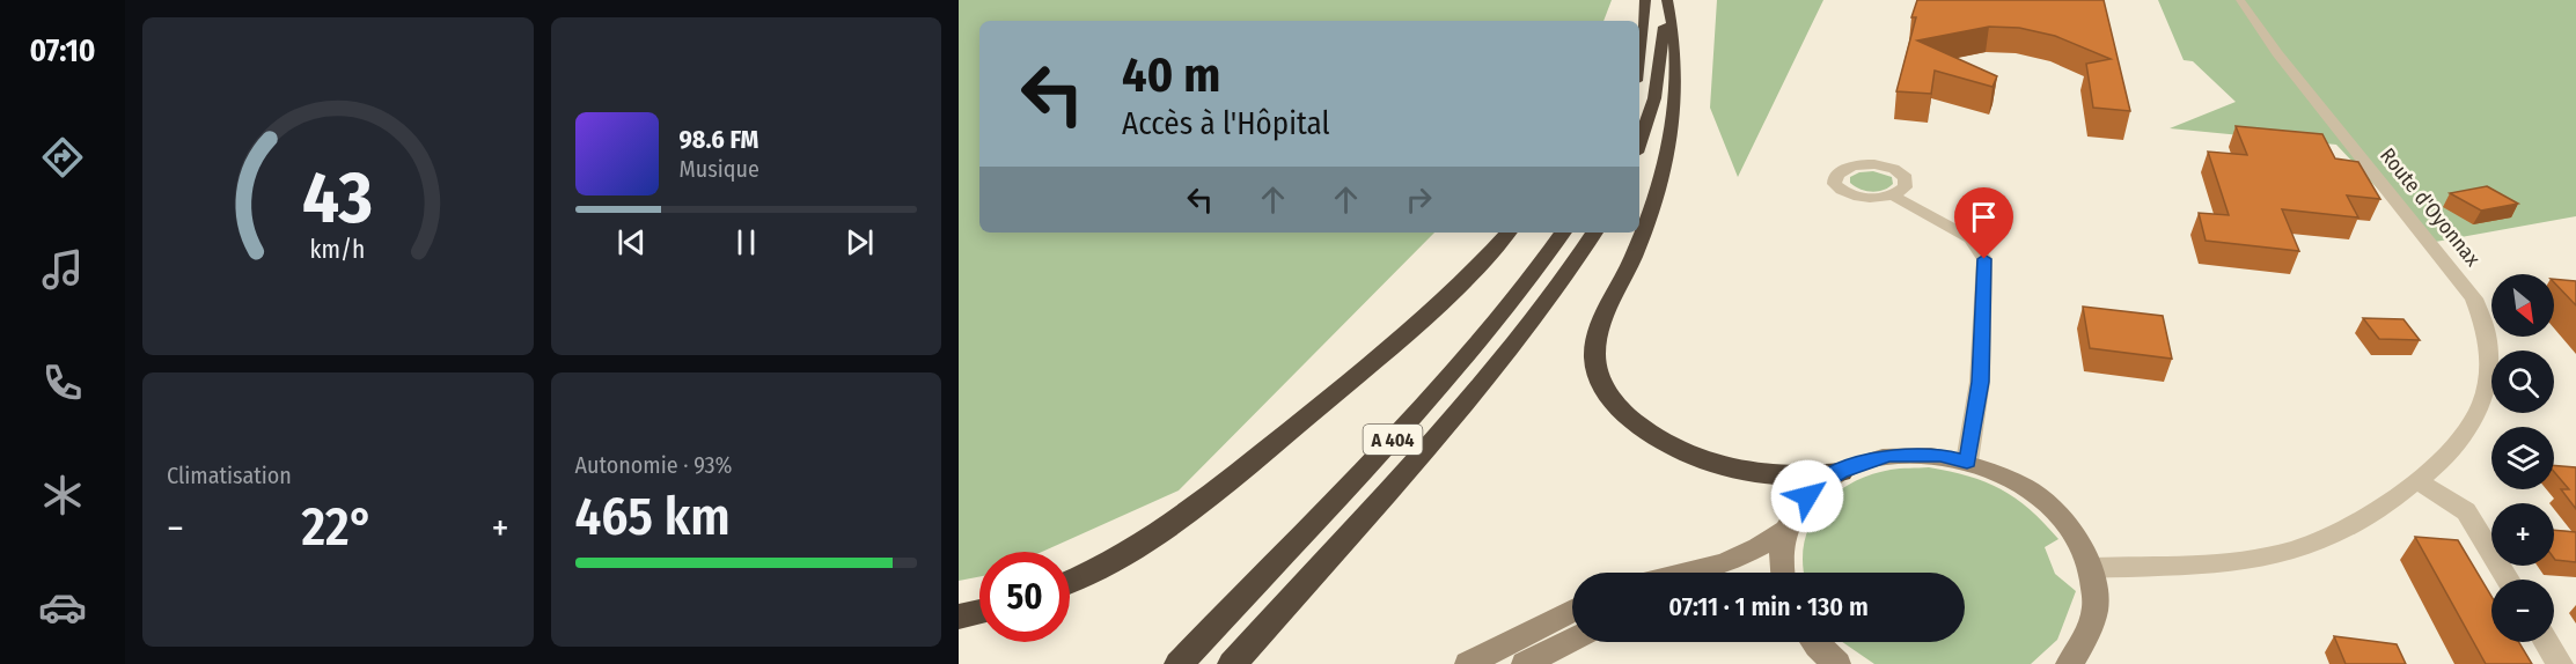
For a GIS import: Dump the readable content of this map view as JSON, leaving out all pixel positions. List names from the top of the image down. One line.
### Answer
{"streets":{"highway":["A 404"],"street":["Route d'Oyonnax"]},"north":"bottom right","page":{"tabs":"07:10","turn":["40 m","Accès à l'Hôpital"],"song":["98.6 FM","Musique"],"map_buttons":["+","−"],"tile":["Climatisation",["Autonomie · 93%","465 km"]],"heat":["−","22°","+"],"limit":"50","trip":"07:11 · 1 min · 130 m","gauge":["43","km/h"]}}
